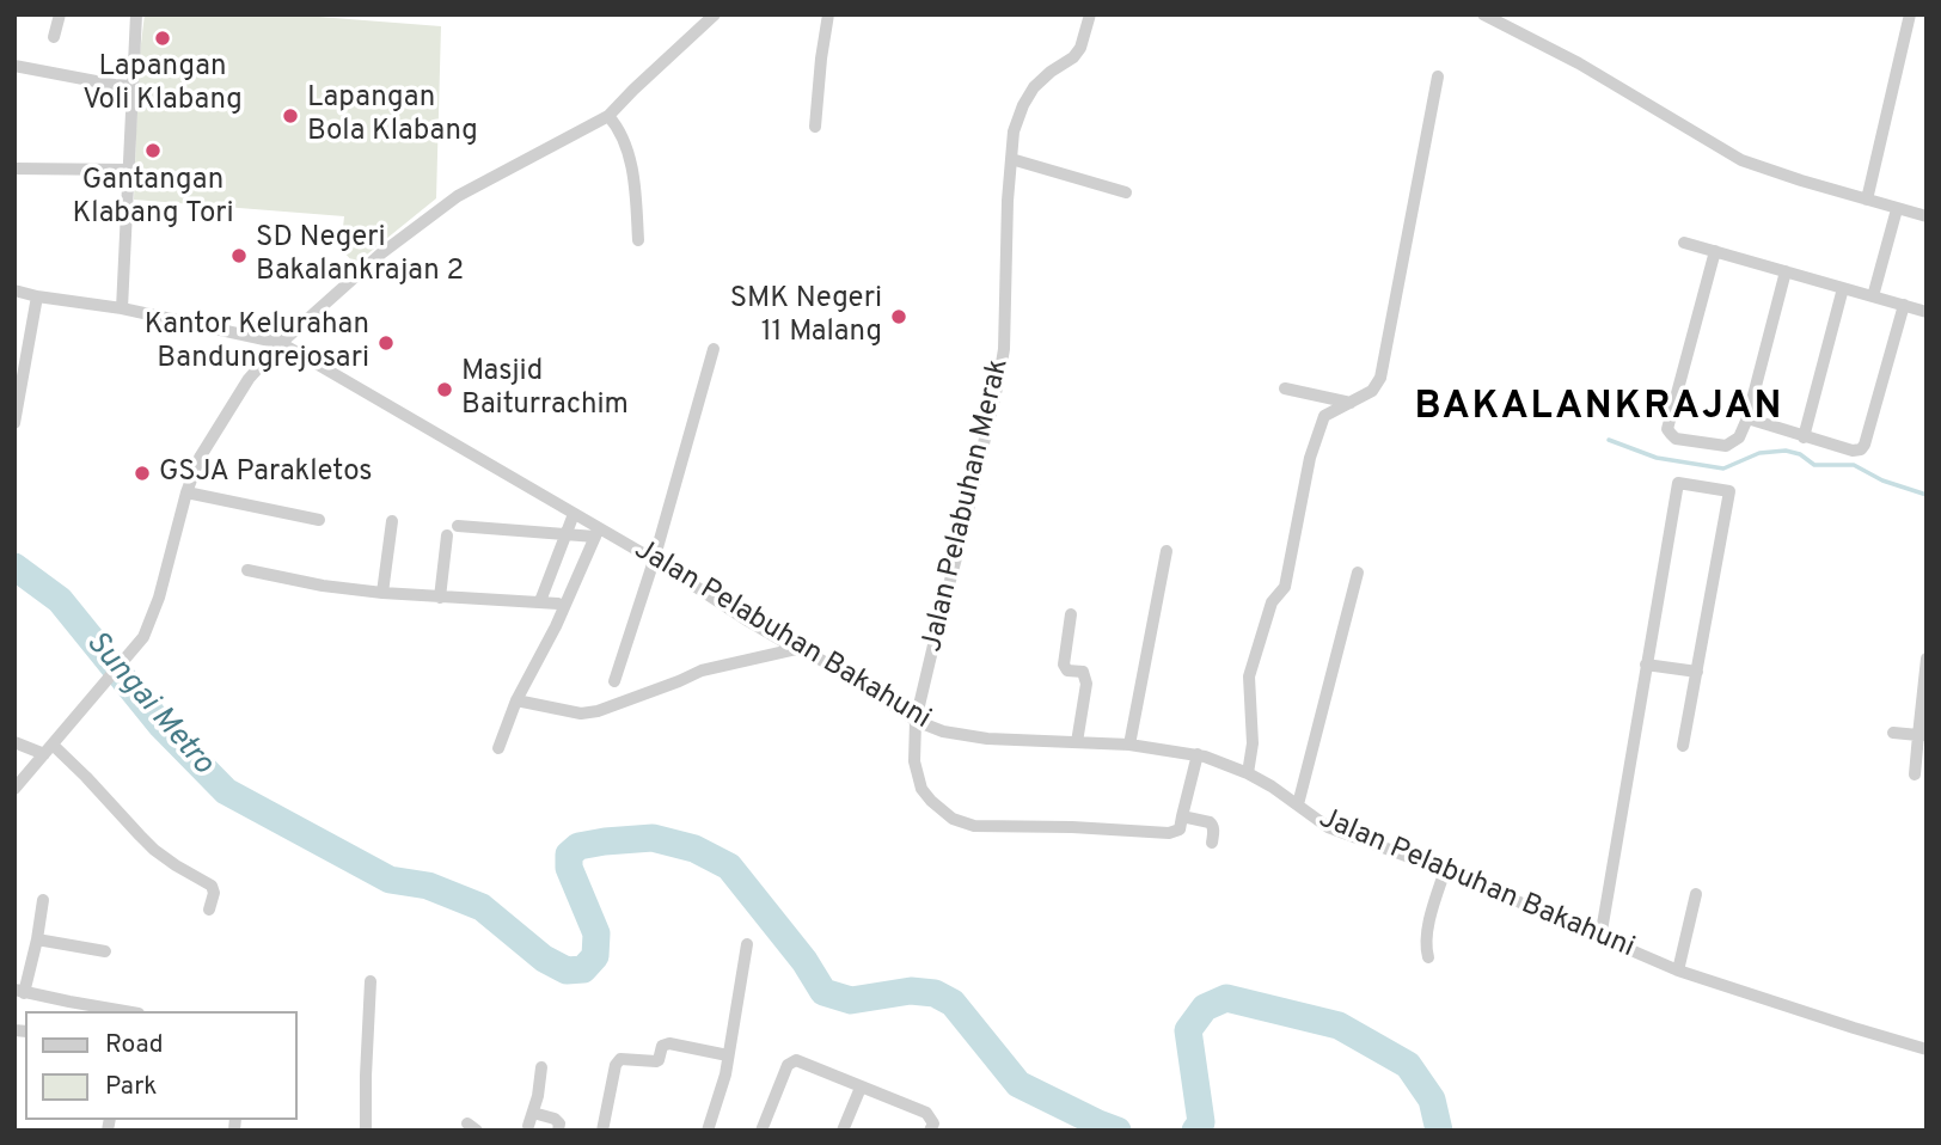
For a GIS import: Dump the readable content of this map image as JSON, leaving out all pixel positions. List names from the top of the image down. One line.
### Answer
{"streets":{"street":["Jalan Pelabuhan Merak","Jalan Pelabuhan Bakahuni"]},"crossings":[["Jalan Pelabuhan Merak","Jalan Pelabuhan Bakahuni"]],"districts":["BAKALANKRAJAN"],"water":["Sungai Metro"],"places":["Lapangan Voli Klabang","Lapangan Bola Klabang","Gantangan Klabang Tori","SD Negeri Bakalankrajan 2","SMK Negeri 11 Malang","Kantor Kelurahan Bandungrejosari","Masjid Baiturrachim","GSJA Parakletos"],"legend":["Road","Park"]}
